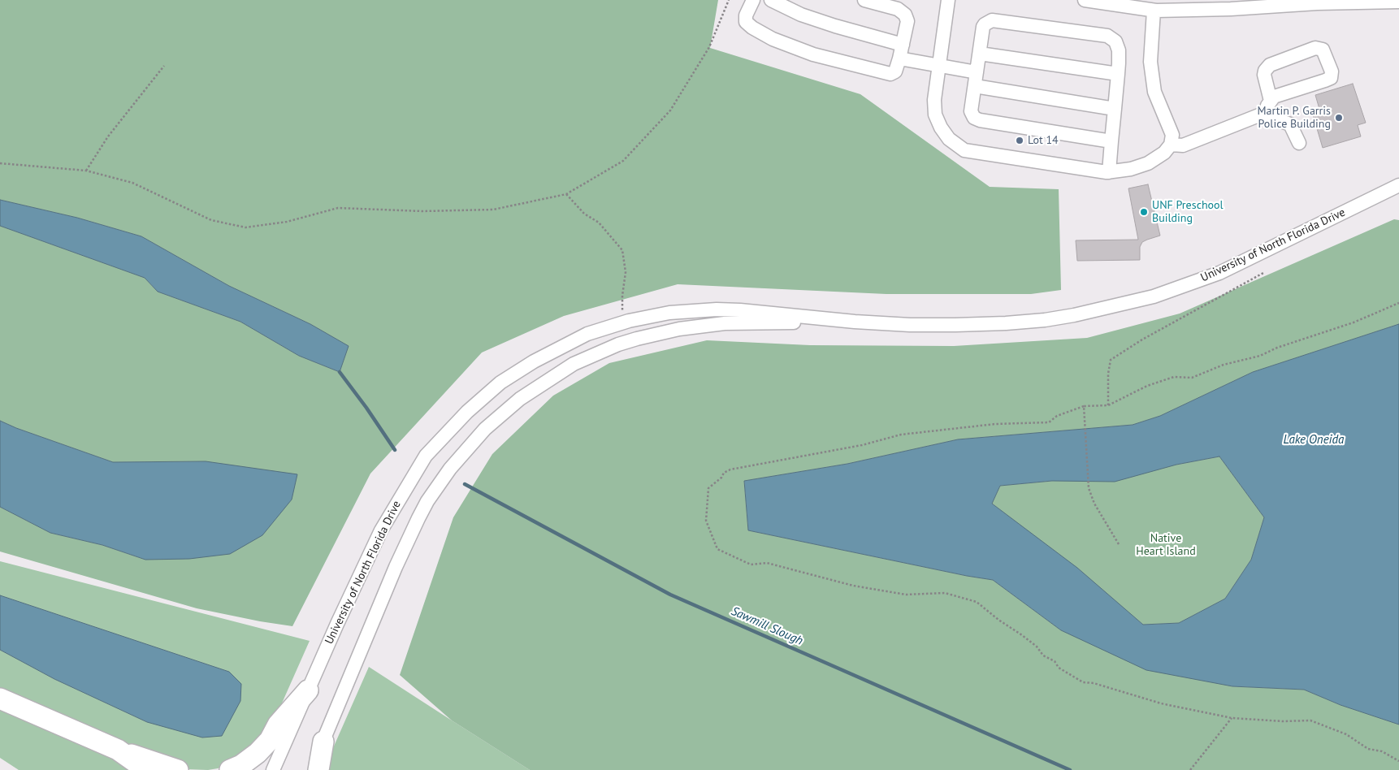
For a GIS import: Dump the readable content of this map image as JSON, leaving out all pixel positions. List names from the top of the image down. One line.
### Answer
{"streets":{"street":["University of North Florida Drive"]},"water":["Lake Oneida","Sawmill Slough"],"parks":["Native Heart Island"],"places":["Martin P. Garris Police Building","Lot 14","UNF Preschool Building"]}
